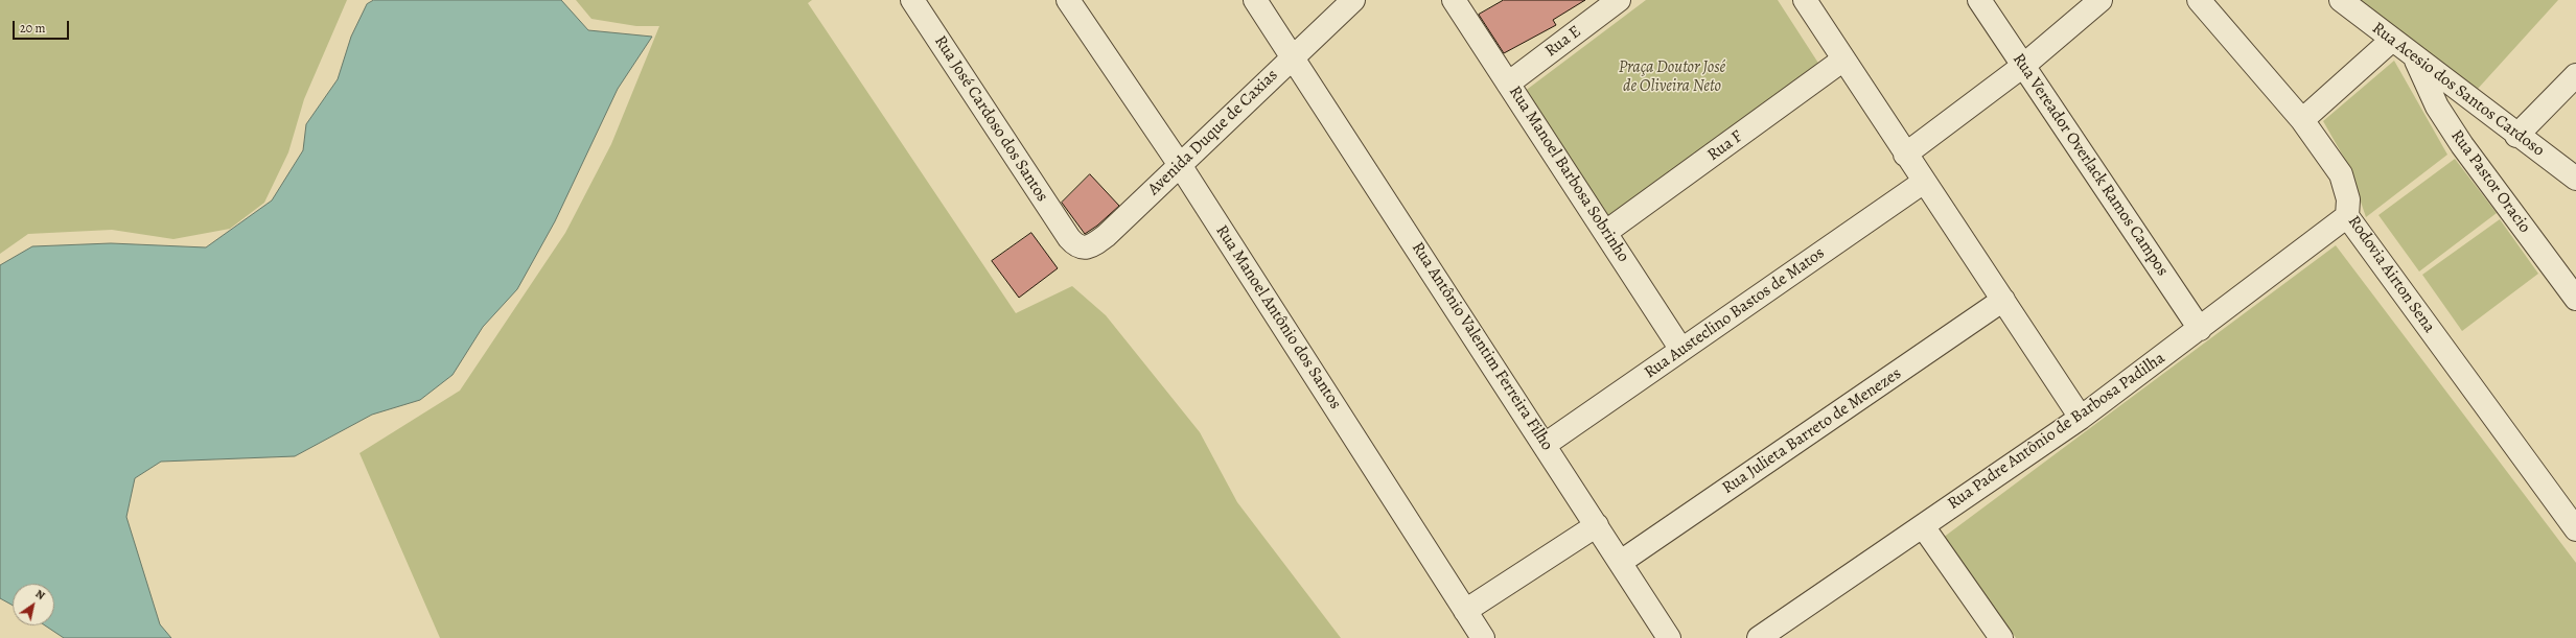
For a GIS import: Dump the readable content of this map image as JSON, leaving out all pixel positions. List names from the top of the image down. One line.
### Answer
{"streets":{"street":["Rua E","Rua Acesio dos Santos Cardoso","Rua José Cardoso dos Santos","Avenida Duque de Caxias","Rua F","Rua Vereador Overlack Ramos Campos","Rua Manoel Barbosa Sobrinho","Rua Pastor Oracio","Rodovia Airton Sena","Rua Austeclino Bastos de Matos","Rua Manoel Antônio dos Santos","Rua Antônio Valentim Ferreira Filho","Rua Julieta Barreto de Menezes","Rua Padre Antônio de Barbosa Padilha"]},"crossings":[["Rua E","Rua Manoel Barbosa Sobrinho"],["Rua Acesio dos Santos Cardoso","Rua Pastor Oracio"],["Rua José Cardoso dos Santos","Avenida Duque de Caxias"],["Avenida Duque de Caxias","Rua Manoel Antônio dos Santos"],["Avenida Duque de Caxias","Rua Antônio Valentim Ferreira Filho"],["Rua F","Rua Manoel Barbosa Sobrinho"],["Rua Vereador Overlack Ramos Campos","Rua Padre Antônio de Barbosa Padilha"],["Rua Manoel Barbosa Sobrinho","Rua Austeclino Bastos de Matos"],["Rodovia Airton Sena","Rua Padre Antônio de Barbosa Padilha"],["Rua Austeclino Bastos de Matos","Rua Antônio Valentim Ferreira Filho"],["Rua Antônio Valentim Ferreira Filho","Rua Julieta Barreto de Menezes"]],"parks":["Praça Doutor José de Oliveira Neto"],"scale_bar":"20 m","north":"top right"}
